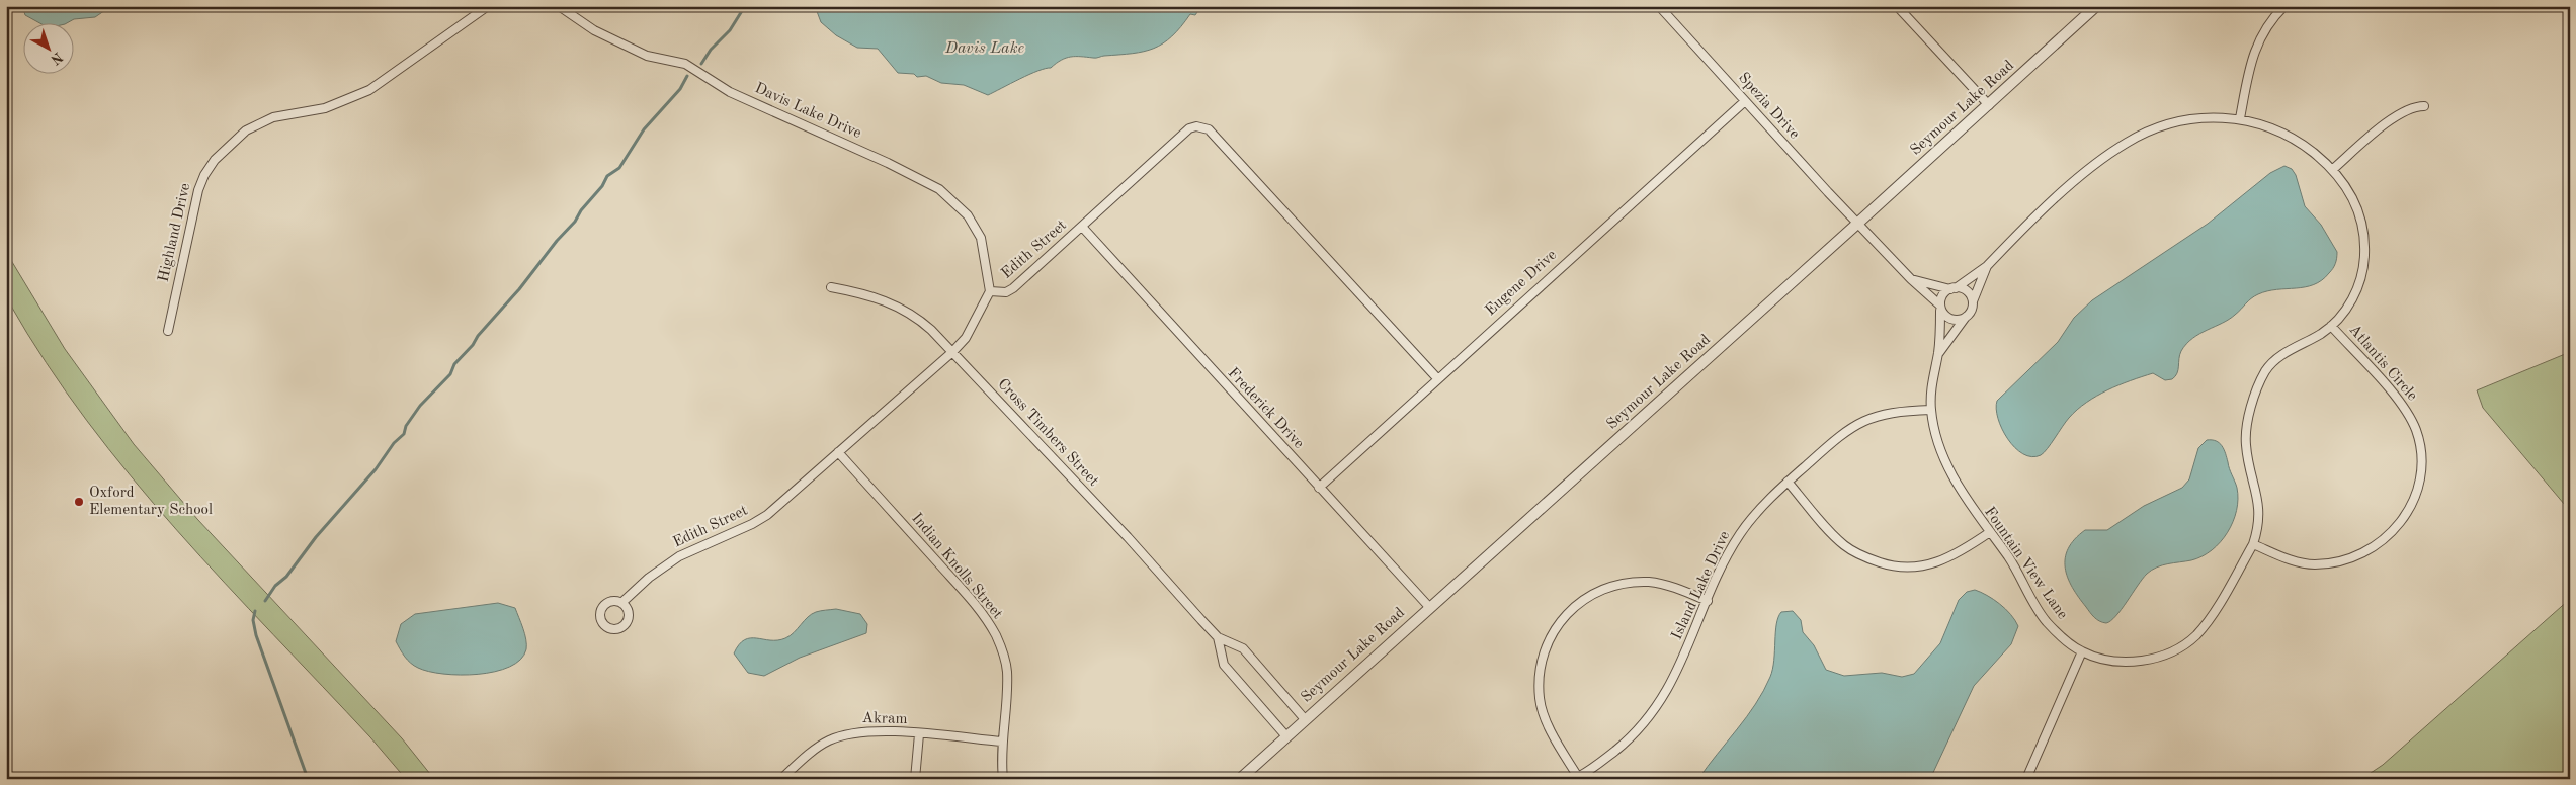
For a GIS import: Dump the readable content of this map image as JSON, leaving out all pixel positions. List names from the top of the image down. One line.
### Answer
{"streets":{"street":["Spezia Drive","Seymour Lake Road","Davis Lake Drive","Highland Drive","Edith Street","Eugene Drive","Atlantis Circle","Frederick Drive","Cross Timbers Street","Fountain View Lane","Indian Knolls Street","Island Lake Drive","Akram"]},"crossings":[["Spezia Drive","Seymour Lake Road"],["Spezia Drive","Eugene Drive"],["Seymour Lake Road","Frederick Drive"],["Seymour Lake Road","Cross Timbers Street"],["Davis Lake Drive","Edith Street"],["Edith Street","Eugene Drive"],["Edith Street","Frederick Drive"],["Edith Street","Cross Timbers Street"],["Edith Street","Indian Knolls Street"],["Eugene Drive","Frederick Drive"],["Atlantis Circle","Fountain View Lane"],["Fountain View Lane","Island Lake Drive"],["Indian Knolls Street","Akram"]],"water":["Davis Lake"],"places":["Oxford Elementary School"],"north":"bottom right"}
